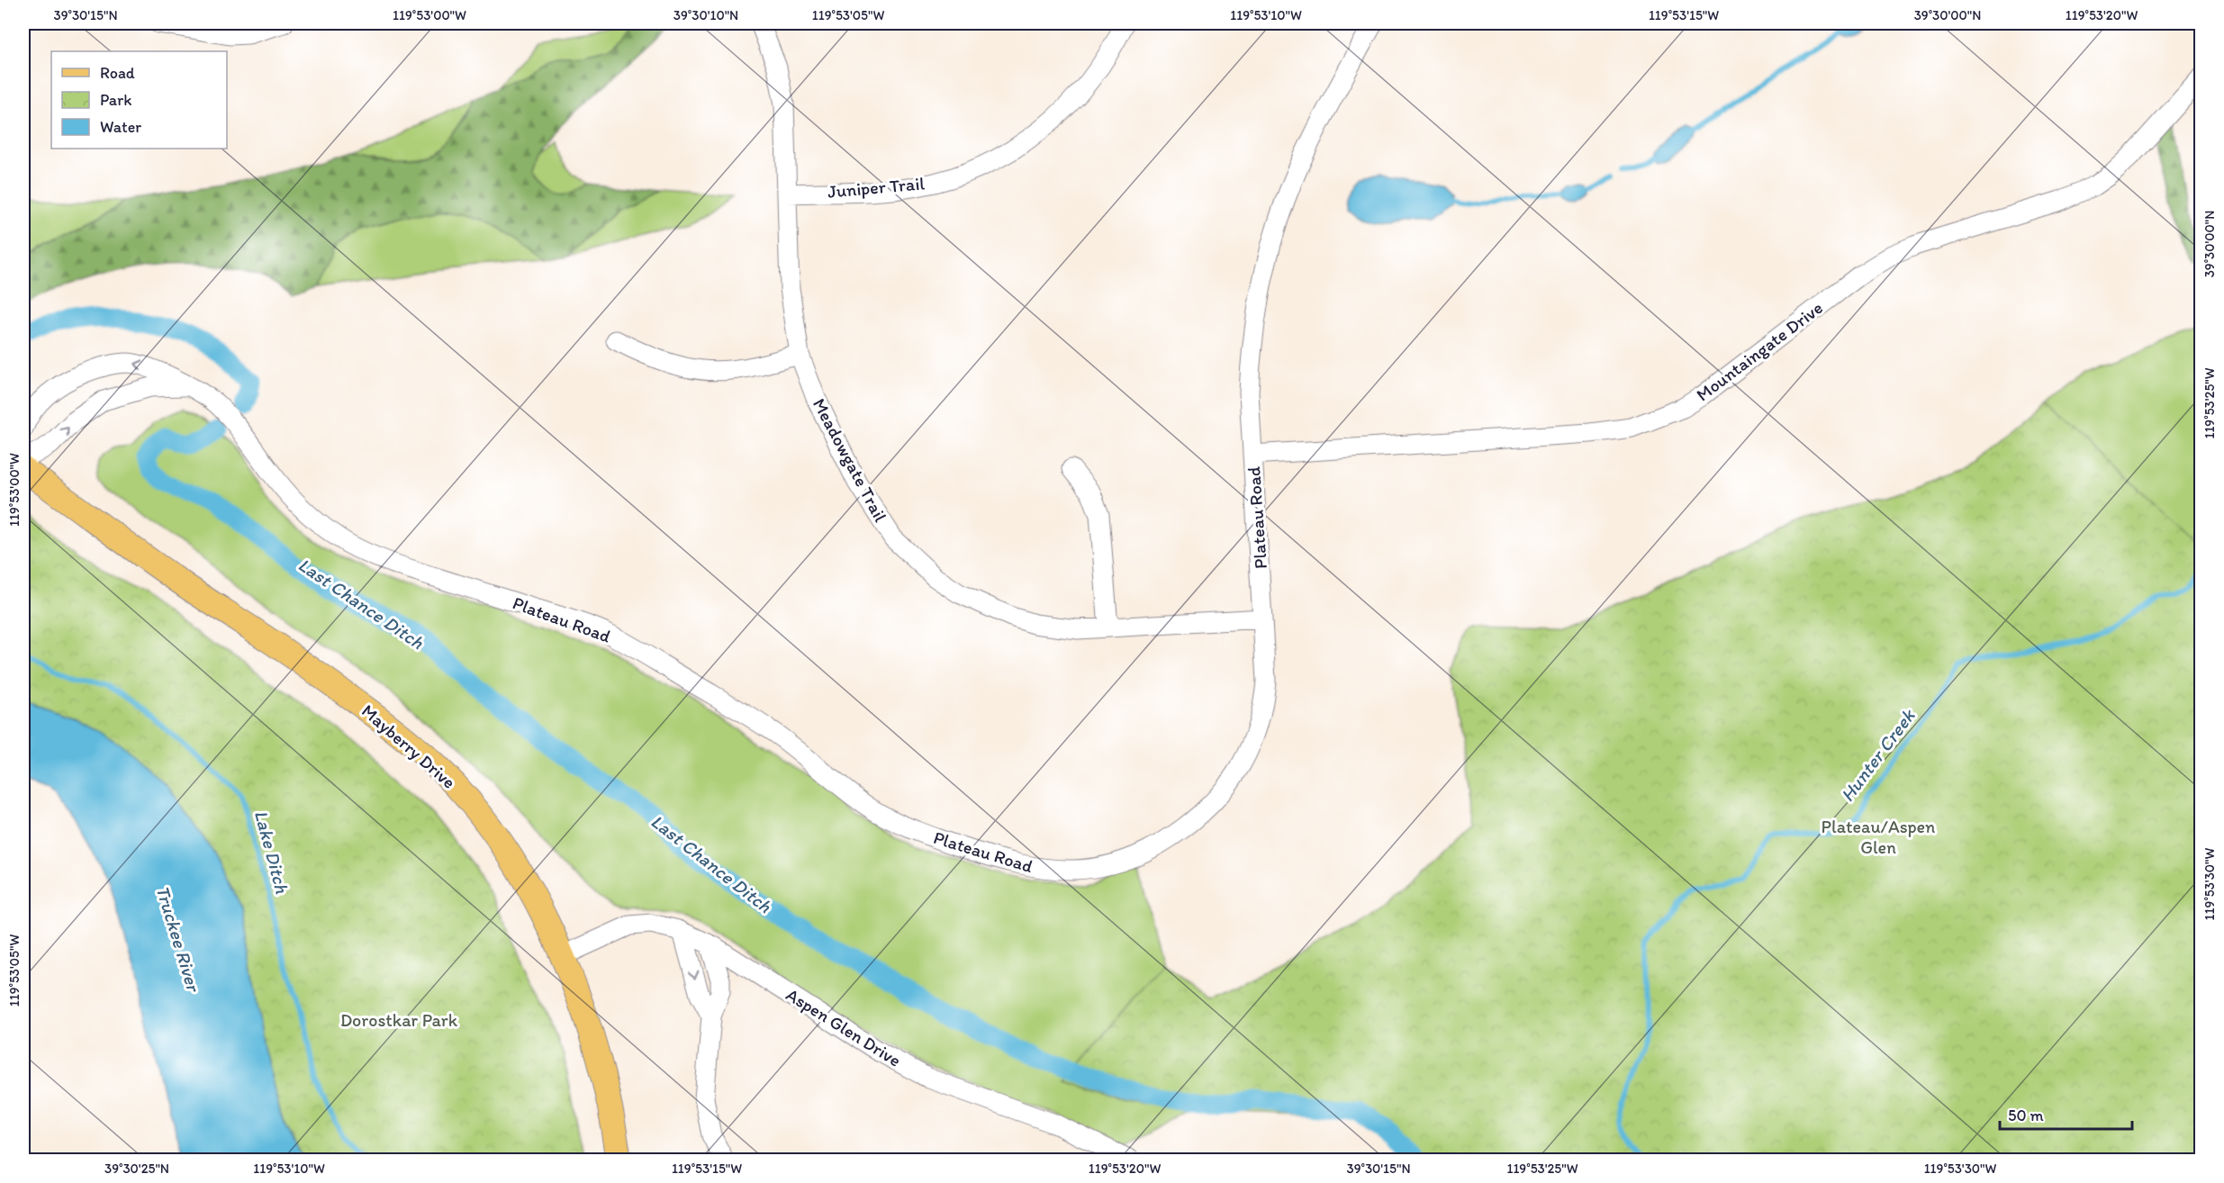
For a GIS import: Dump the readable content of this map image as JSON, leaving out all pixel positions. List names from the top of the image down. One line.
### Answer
{"streets":{"main road":["Mayberry Drive"],"street":["Juniper Trail","Mountaingate Drive","Meadowgate Trail","Plateau Road","Aspen Glen Drive"]},"crossings":[["Juniper Trail","Meadowgate Trail"],["Mountaingate Drive","Plateau Road"],["Meadowgate Trail","Plateau Road"],["Mayberry Drive","Aspen Glen Drive"]],"water":["Last Chance Ditch","Hunter Creek","Lake Ditch","Truckee River"],"parks":["Plateau/Aspen Glen","Dorostkar Park"],"legend":["Road","Park","Water"],"scale_bar":"50 m","coordinates":["39°30'15\"N","119°53'00\"W","39°30'10\"N","119°53'05\"W","119°53'10\"W","119°53'15\"W","39°30'00\"N","119°53'20\"W","119°53'25\"W","119°53'30\"W","39°30'25\"N"]}
